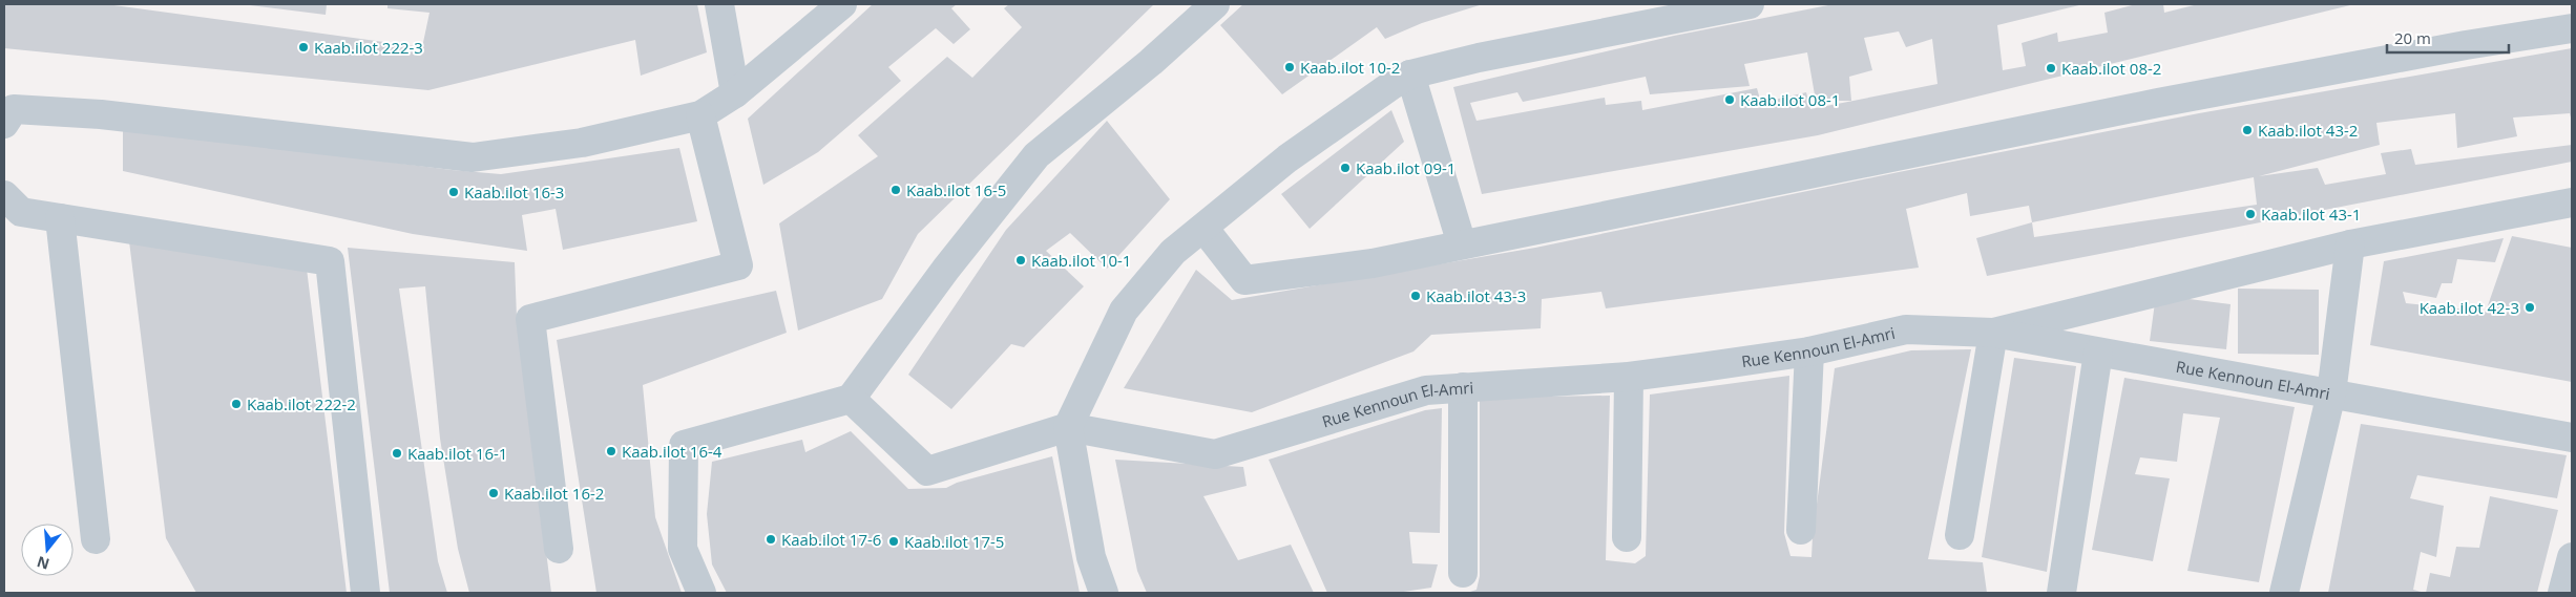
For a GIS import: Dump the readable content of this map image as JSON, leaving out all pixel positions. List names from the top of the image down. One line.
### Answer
{"streets":{"street":["Rue Kennoun El-Amri"]},"places":["Kaab.ilot 222-3","Kaab.ilot 10-2","Kaab.ilot 08-2","Kaab.ilot 08-1","Kaab.ilot 43-2","Kaab.ilot 09-1","Kaab.ilot 16-5","Kaab.ilot 16-3","Kaab.ilot 43-1","Kaab.ilot 10-1","Kaab.ilot 43-3","Kaab.ilot 42-3","Kaab.ilot 222-2","Kaab.ilot 16-4","Kaab.ilot 16-1","Kaab.ilot 16-2","Kaab.ilot 17-6","Kaab.ilot 17-5"],"scale_bar":"20 m","north":"bottom"}
